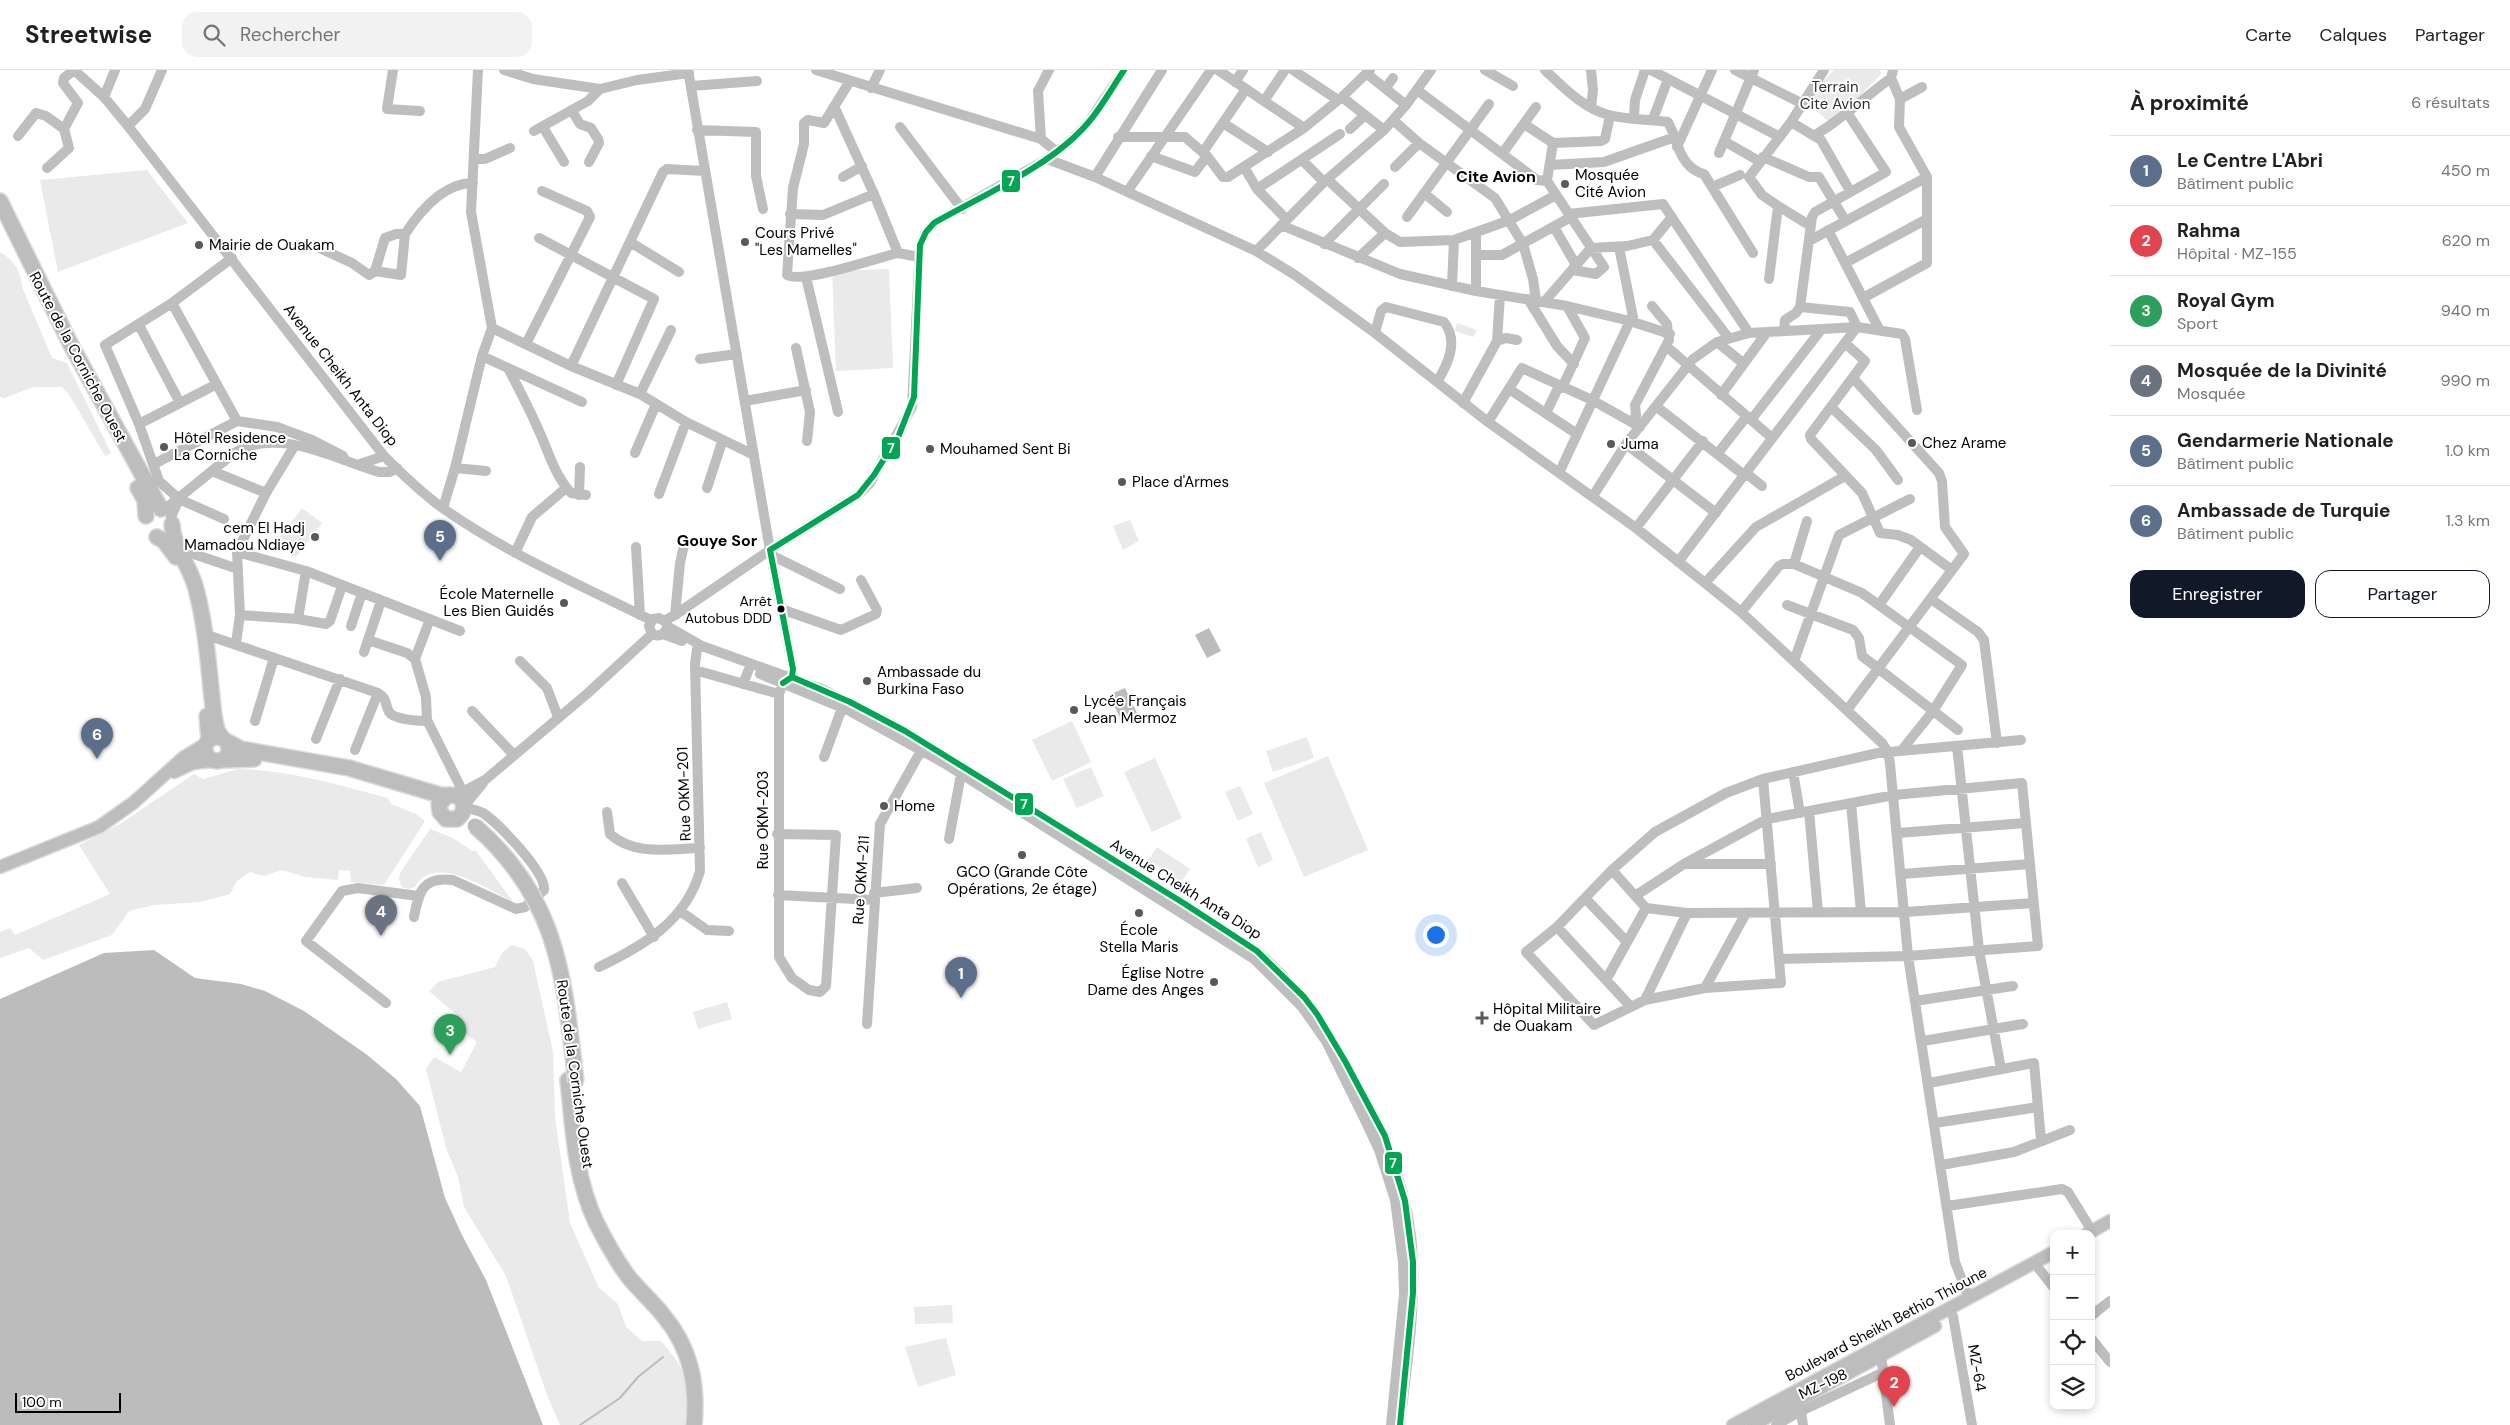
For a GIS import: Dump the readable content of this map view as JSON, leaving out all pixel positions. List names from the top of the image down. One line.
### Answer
{"streets":{"highway":["Route de la Corniche Ouest"],"main road":["Boulevard Sheikh Bethio Thioune"],"street":["Avenue Cheikh Anta Diop","Rue OKM-201","Rue OKM-203","Rue OKM-211","MZ-64","MZ-198"]},"crossings":[["Avenue Cheikh Anta Diop","Rue OKM-201"],["Avenue Cheikh Anta Diop","Rue OKM-203"],["Avenue Cheikh Anta Diop","Rue OKM-211"],["Boulevard Sheikh Bethio Thioune","MZ-64"],["Boulevard Sheikh Bethio Thioune","MZ-198"]],"districts":["Cite Avion","Gouye Sor"],"parks":["Terrain Cite Avion"],"places":{"other":["Mosquée Cité Avion","Cours Privé \"Les Mamelles\"","Mairie de Ouakam","Chez Arame","Juma","Hôtel Residence La Corniche","Mouhamed Sent Bi","Place d'Armes","cem El Hadj Mamadou Ndiaye","École Maternelle Les Bien Guidés","Arrêt Autobus DDD","Ambassade du Burkina Faso","Lycée Français Jean Mermoz","Home","GCO (Grande Côte Opérations, 2e étage)","École Stella Maris","Église Notre Dame des Anges"],"health":["Hôpital Militaire de Ouakam"]},"lines":["transit line 7"],"scale_bar":"100 m","page":{"header":"Streetwise","search":"Rechercher","nav":["Carte","Calques","Partager"],"heading":["À proximité","6 résultats"],"list":[{"mark":"1","name":"Le Centre L'Abri","note":"Bâtiment public","value":"450 m"},{"mark":"2","name":"Rahma","note":"Hôpital · MZ-155","value":"620 m"},{"mark":"3","name":"Royal Gym","note":"Sport","value":"940 m"},{"mark":"4","name":"Mosquée de la Divinité","note":"Mosquée","value":"990 m"},{"mark":"5","name":"Gendarmerie Nationale","note":"Bâtiment public","value":"1.0 km"},{"mark":"6","name":"Ambassade de Turquie","note":"Bâtiment public","value":"1.3 km"}],"pins":["5","6","4","1","3","2"],"buttons":["Enregistrer","Partager"],"map_buttons":["+","−"],"scale":"100 m"}}
